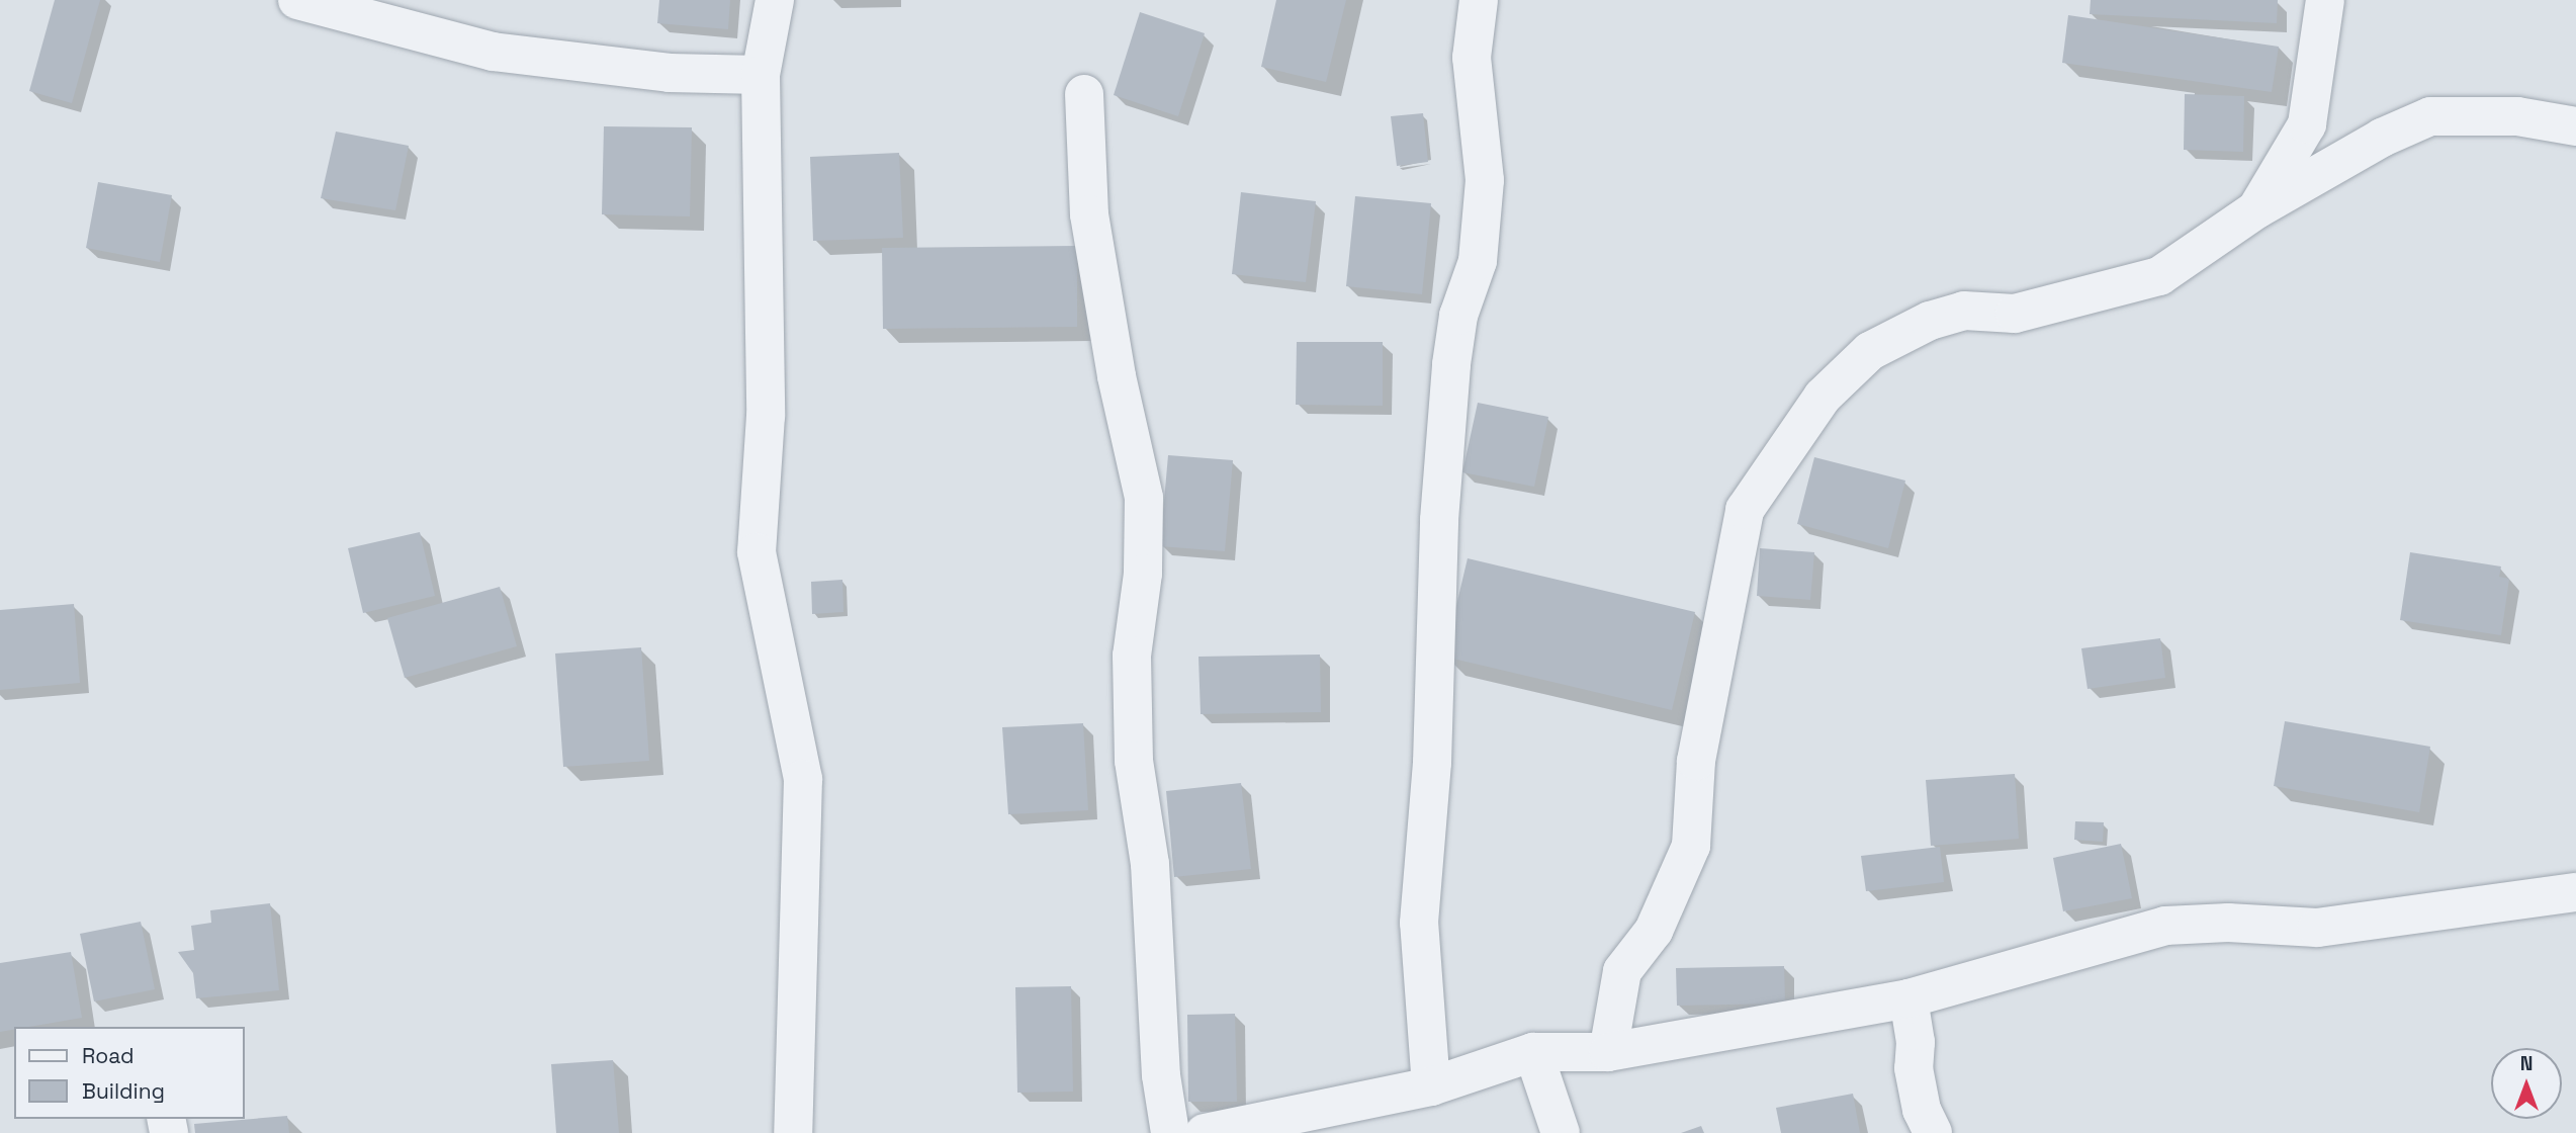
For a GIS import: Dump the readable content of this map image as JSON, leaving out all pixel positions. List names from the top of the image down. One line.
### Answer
{"legend":["Road","Building"],"north":"top"}
